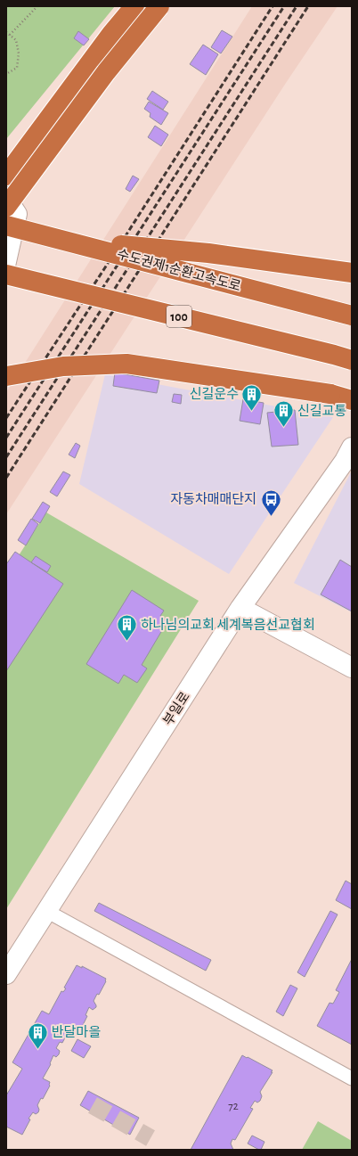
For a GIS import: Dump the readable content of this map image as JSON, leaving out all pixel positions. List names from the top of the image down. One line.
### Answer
{"streets":{"highway":["수도권제1순환고속도로","100"],"street":["부일로"]},"places":{"building":["신길운수","신길교통","하나님의교회 세계복음선교협회","반달마을"],"bus stop":["자동차매매단지"]},"house_numbers":["72"]}
